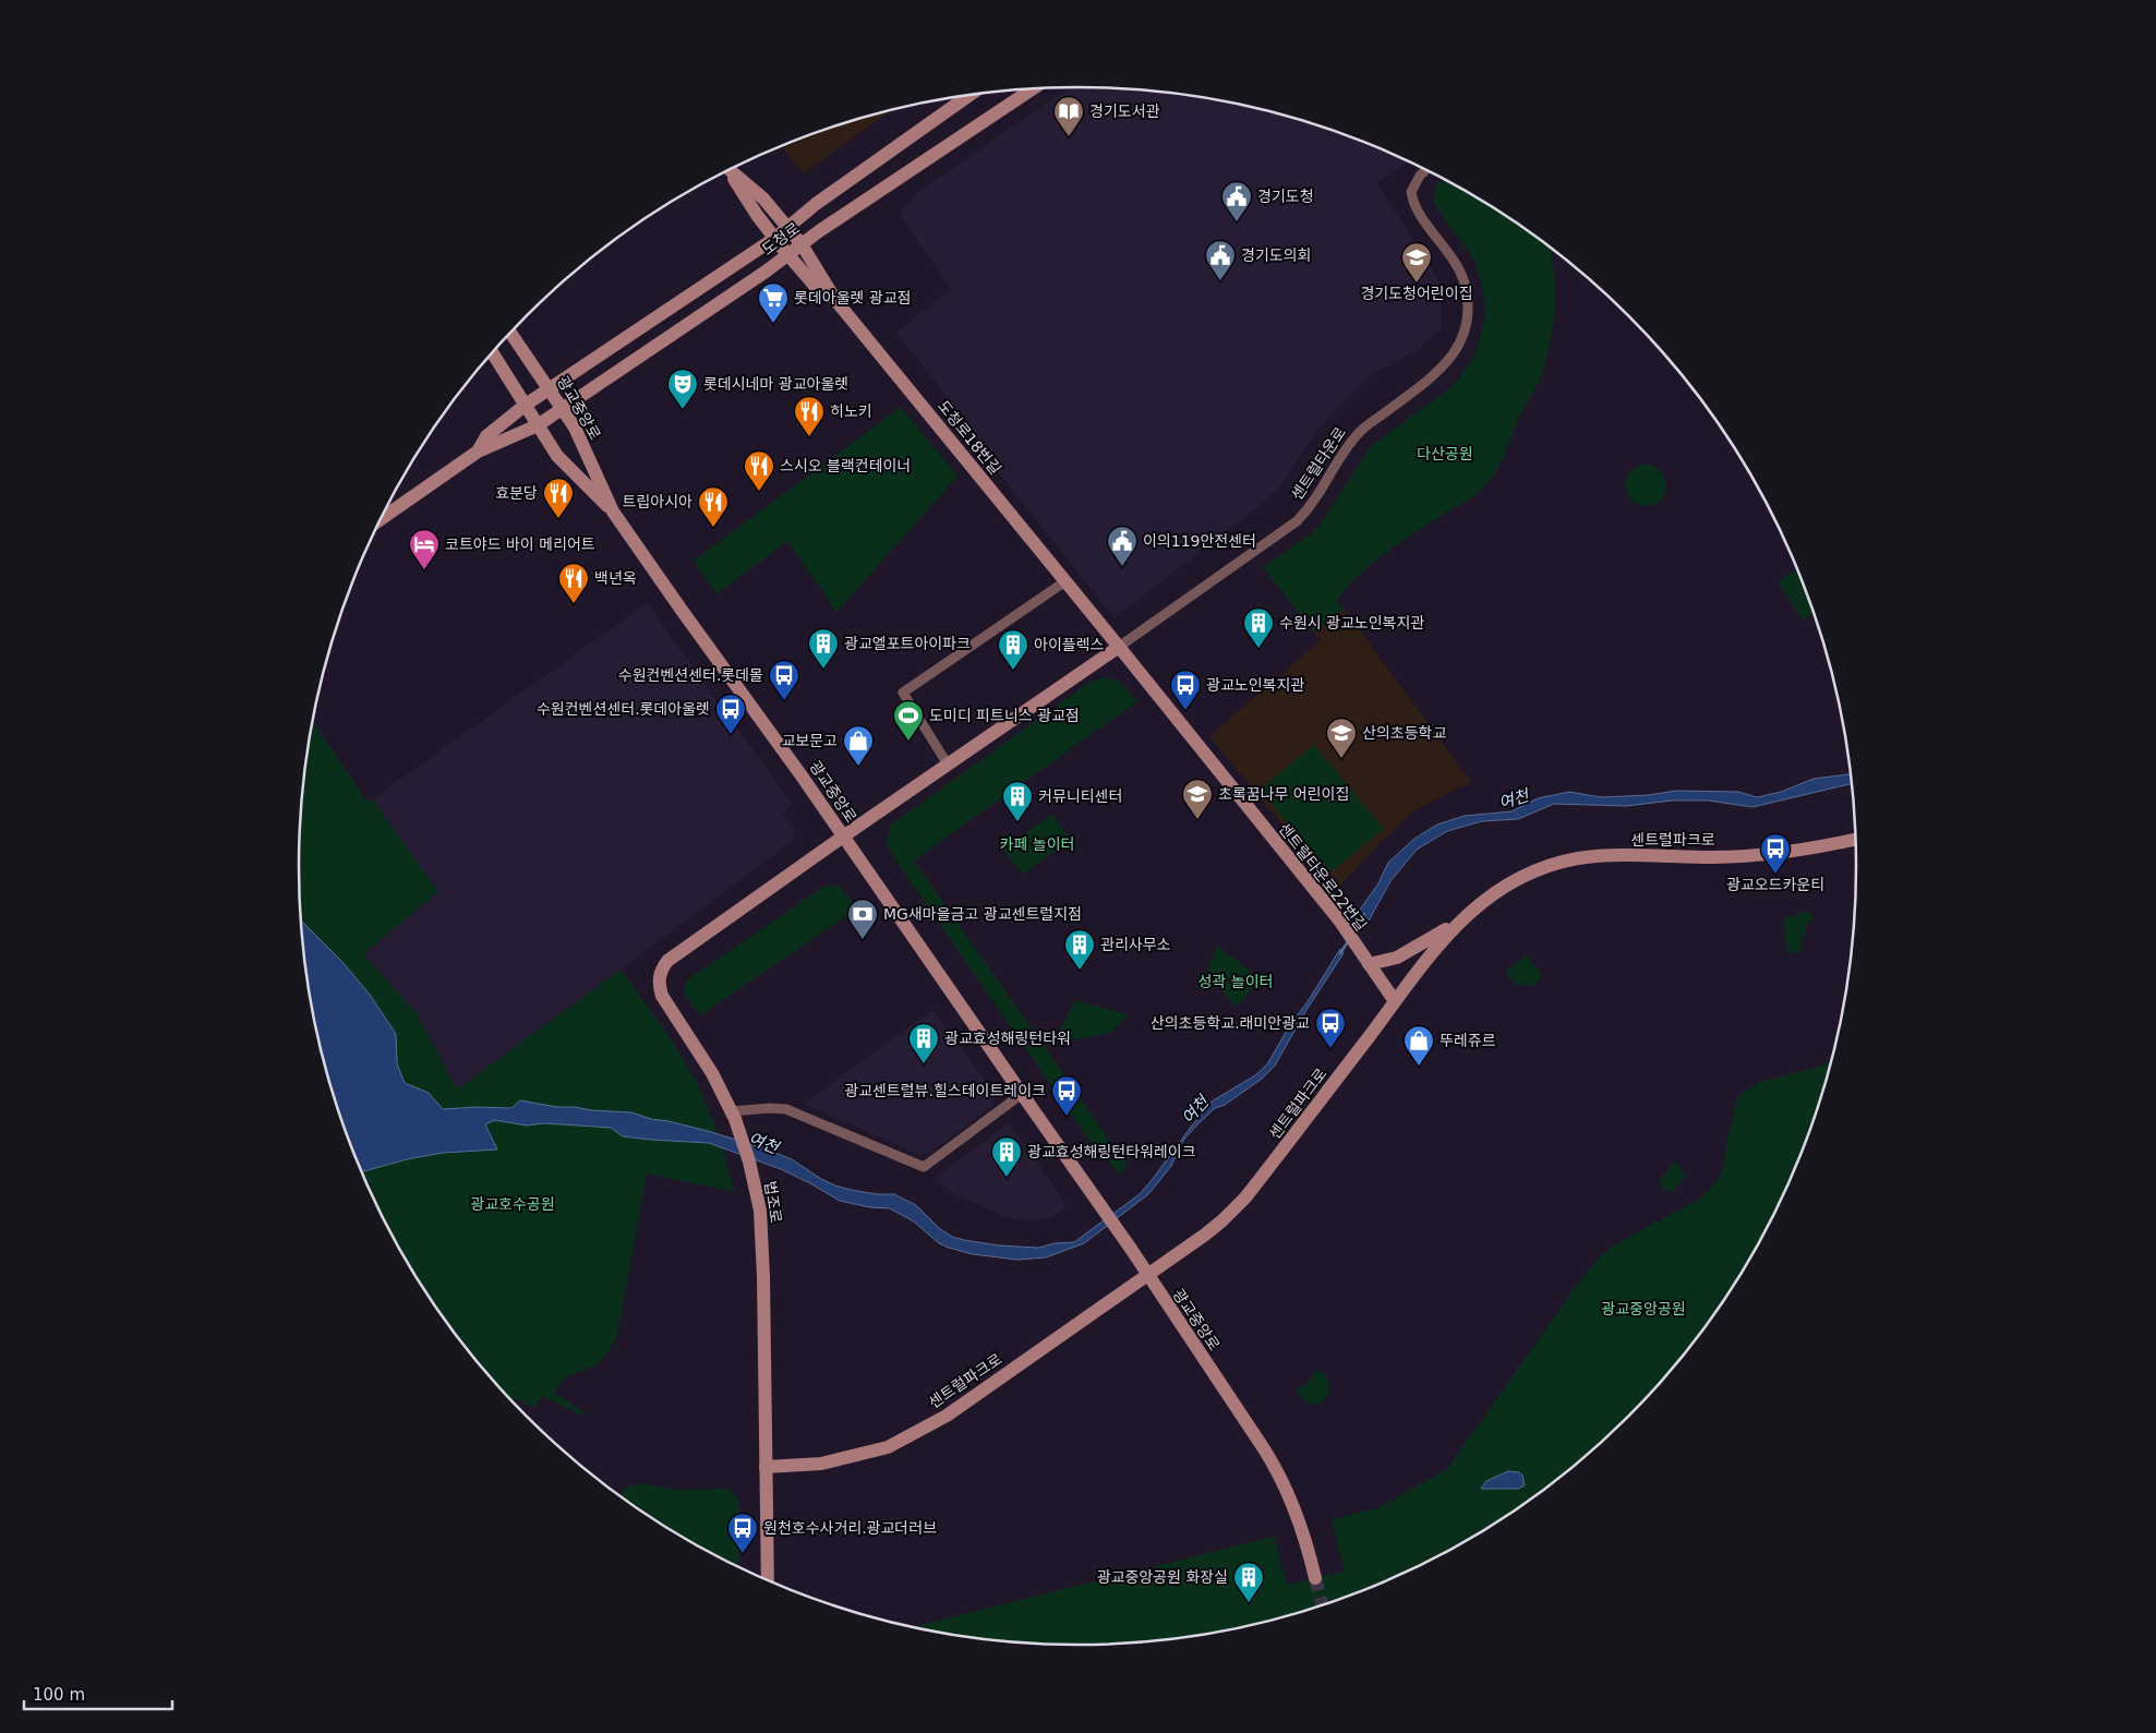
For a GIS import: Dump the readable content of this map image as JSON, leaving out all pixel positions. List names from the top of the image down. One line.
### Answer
{"streets":{"street":["도청로","광교중앙로","도청로18번길","센트럴타운로","센트럴파크로","센트럴타운로22번길","법조로"]},"crossings":[["도청로","광교중앙로"],["도청로","도청로18번길"],["광교중앙로","센트럴타운로"],["광교중앙로","센트럴파크로"],["광교중앙로","법조로"],["도청로18번길","센트럴타운로"],["도청로18번길","센트럴타운로22번길"],["센트럴타운로","센트럴타운로22번길"],["센트럴타운로","법조로"],["센트럴파크로","센트럴타운로22번길"],["센트럴파크로","법조로"]],"water":["여천"],"parks":["다산공원","카페 놀이터","성곽 놀이터","광교호수공원","광교중앙공원"],"places":{"library":["경기도서관"],"public building":["경기도청","경기도의회","이의119안전센터"],"school or university":["경기도청어린이집","산의초등학교","초록꿈나무 어린이집"],"supermarket":["롯데아울렛 광교점"],"theatre":["롯데시네마 광교아울렛"],"restaurant":["히노키","스시오 블랙컨테이너","효분당","트립아시아","백년옥"],"hotel":["코트야드 바이 메리어트"],"building":["수원시 광교노인복지관","광교엘포트아이파크","아이플렉스","커뮤니티센터","관리사무소","광교효성해링턴타워","광교효성해링턴타워레이크","광교중앙공원 화장실"],"bus stop":["수원컨벤션센터.롯데몰","광교노인복지관","수원컨벤션센터.롯데아울렛","광교오드카운티","산의초등학교.래미안광교","광교센트럴뷰.힐스테이트레이크","원천호수사거리.광교더러브"],"sports":["도미디 피트니스 광교점"],"shop":["교보문고","뚜레쥬르"],"bank":["MG새마을금고 광교센트럴지점"]},"scale_bar":"100 m"}
